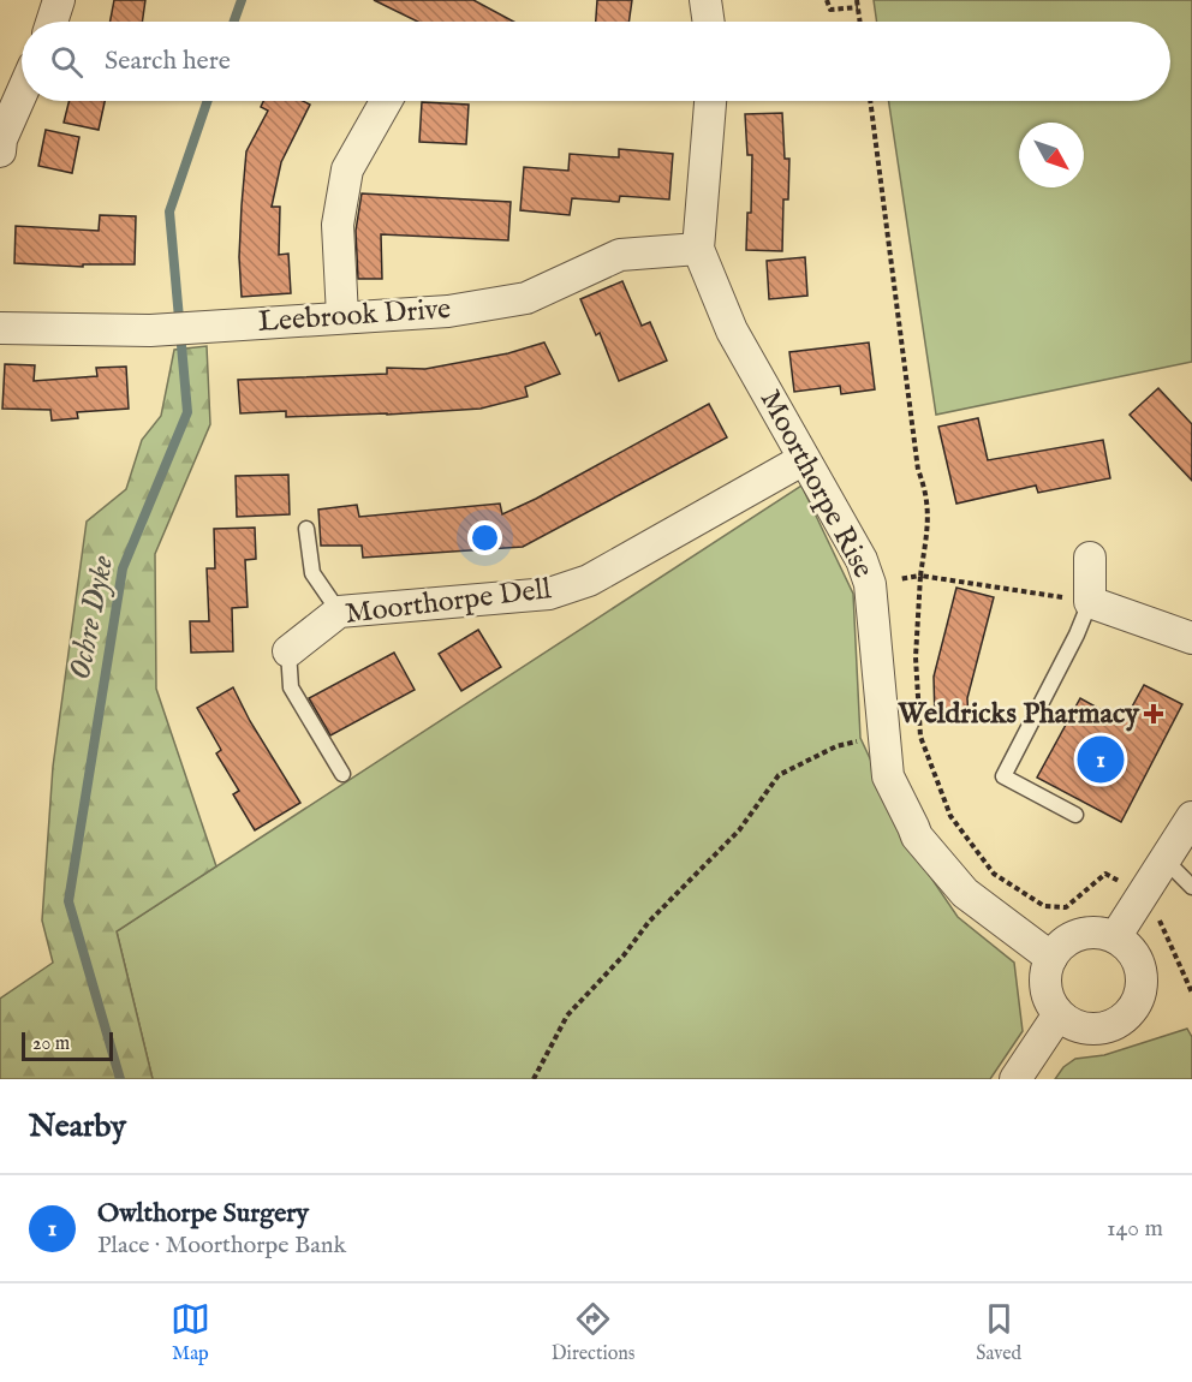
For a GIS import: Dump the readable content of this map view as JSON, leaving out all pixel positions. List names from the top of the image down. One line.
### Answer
{"streets":{"street":["Leebrook Drive","Moorthorpe Rise","Moorthorpe Dell"]},"crossings":[["Leebrook Drive","Moorthorpe Rise"],["Moorthorpe Rise","Moorthorpe Dell"]],"water":["Ochre Dyke"],"places":{"health":["Weldricks Pharmacy"]},"scale_bar":"20 m","north":"bottom right","page":{"search":"Search here","pins":"1","scale":"20 m","heading":"Nearby","list":[{"mark":"1","name":"Owlthorpe Surgery","note":"Place · Moorthorpe Bank","value":"140 m"}],"nav":["Map","Directions","Saved"]}}
